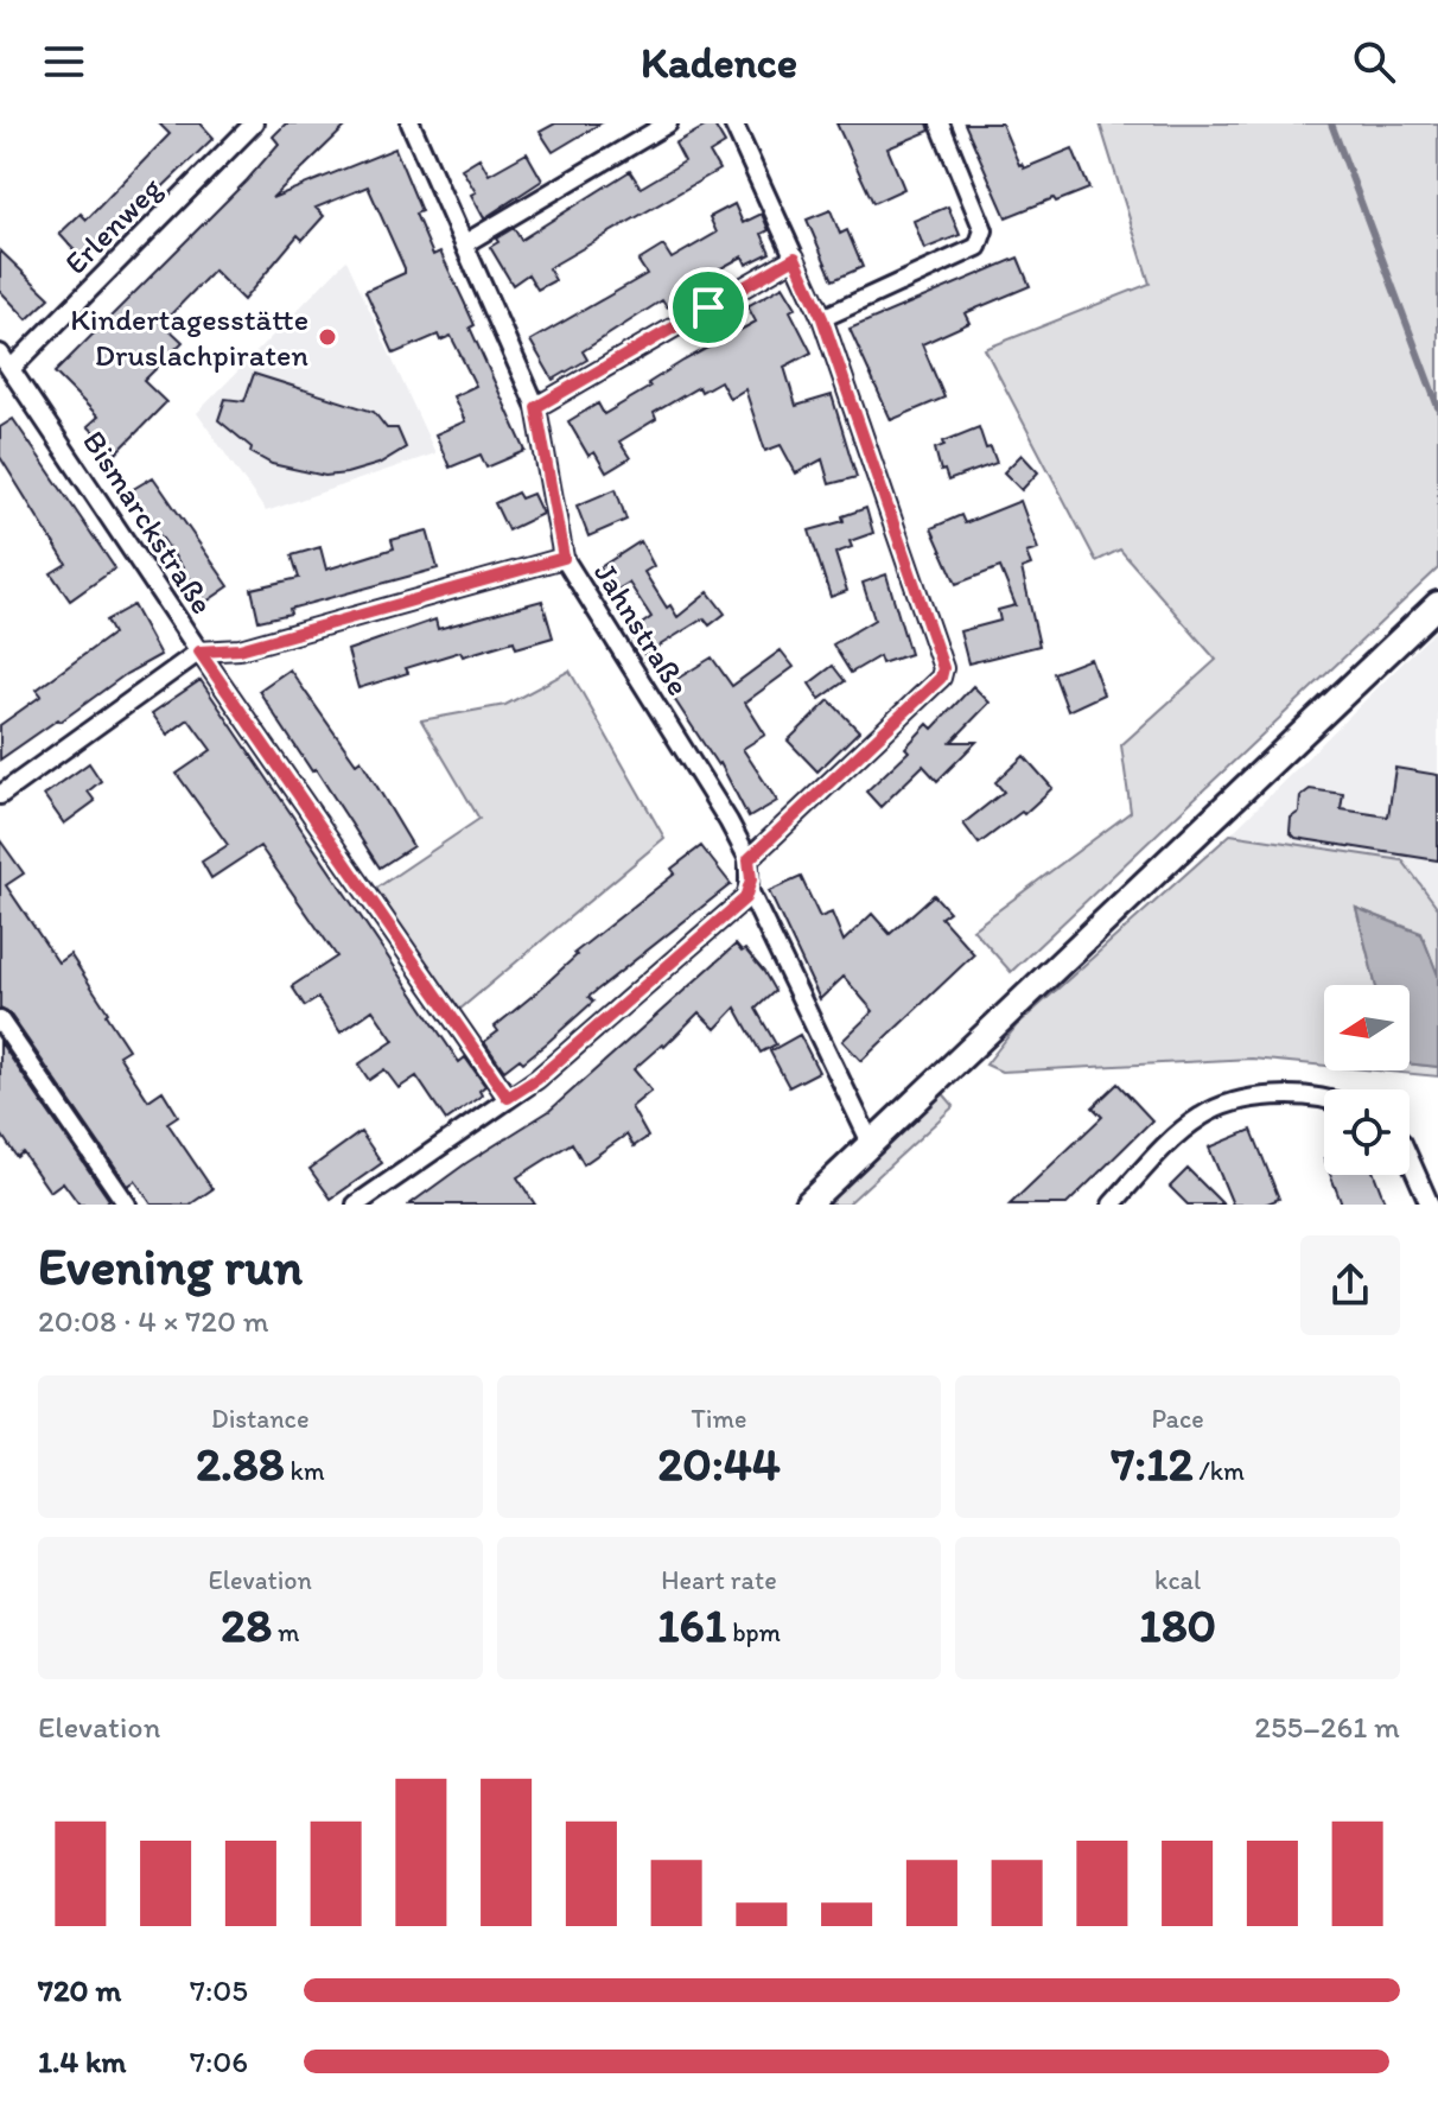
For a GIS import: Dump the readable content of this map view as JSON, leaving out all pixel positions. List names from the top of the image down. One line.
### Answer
{"streets":{"street":["Erlenweg","Bismarckstraße","Jahnstraße"]},"crossings":[["Erlenweg","Bismarckstraße"]],"places":["Kindertagesstätte Druslachpiraten"],"north":"left","page":{"header":"Kadence","heading":["Evening run","20:08 · 4 × 720 m"],"stats":[["Distance","2.88 km"],["Time","20:44"],["Pace","7:12 /km"],["Elevation","28 m"],["Heart rate","161 bpm"],["kcal","180"]],"chart":["Elevation","255–261 m"],"list":[{"name":"720 m","note":"7:05"},{"name":"1.4 km","note":"7:06"}]}}
